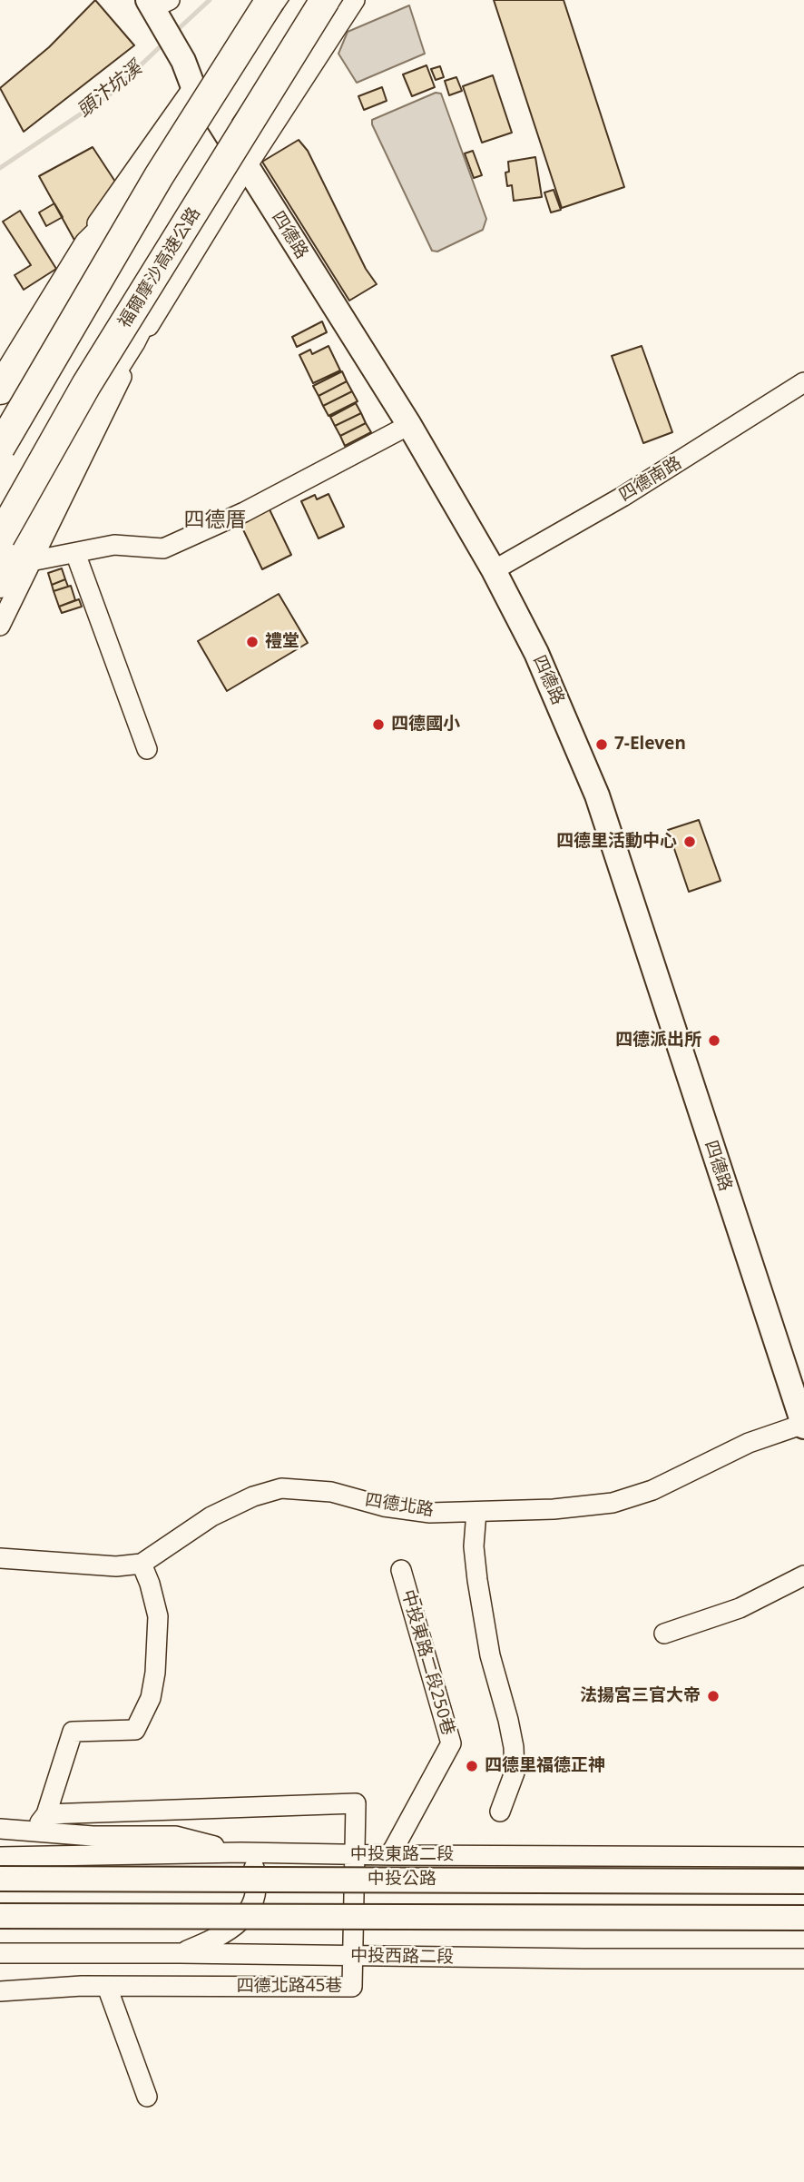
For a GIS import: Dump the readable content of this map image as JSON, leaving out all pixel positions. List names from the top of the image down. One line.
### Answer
{"streets":{"highway":["福爾摩沙高速公路"],"main road":["四德路","中投公路"],"street":["四德南路","四德北路","中投東路二段250巷","中投東路二段","中投西路二段","四德北路45巷"]},"crossings":[["四德路","四德南路"],["四德路","四德北路"],["中投東路二段250巷","中投東路二段"],["中投東路二段","四德北路45巷"],["中投西路二段","四德北路45巷"]],"districts":["四德厝"],"water":["頭汴坑溪"],"places":["禮堂","四德國小","7-Eleven","四德里活動中心","四德派出所","法揚宮三官大帝","四德里福德正神"]}
